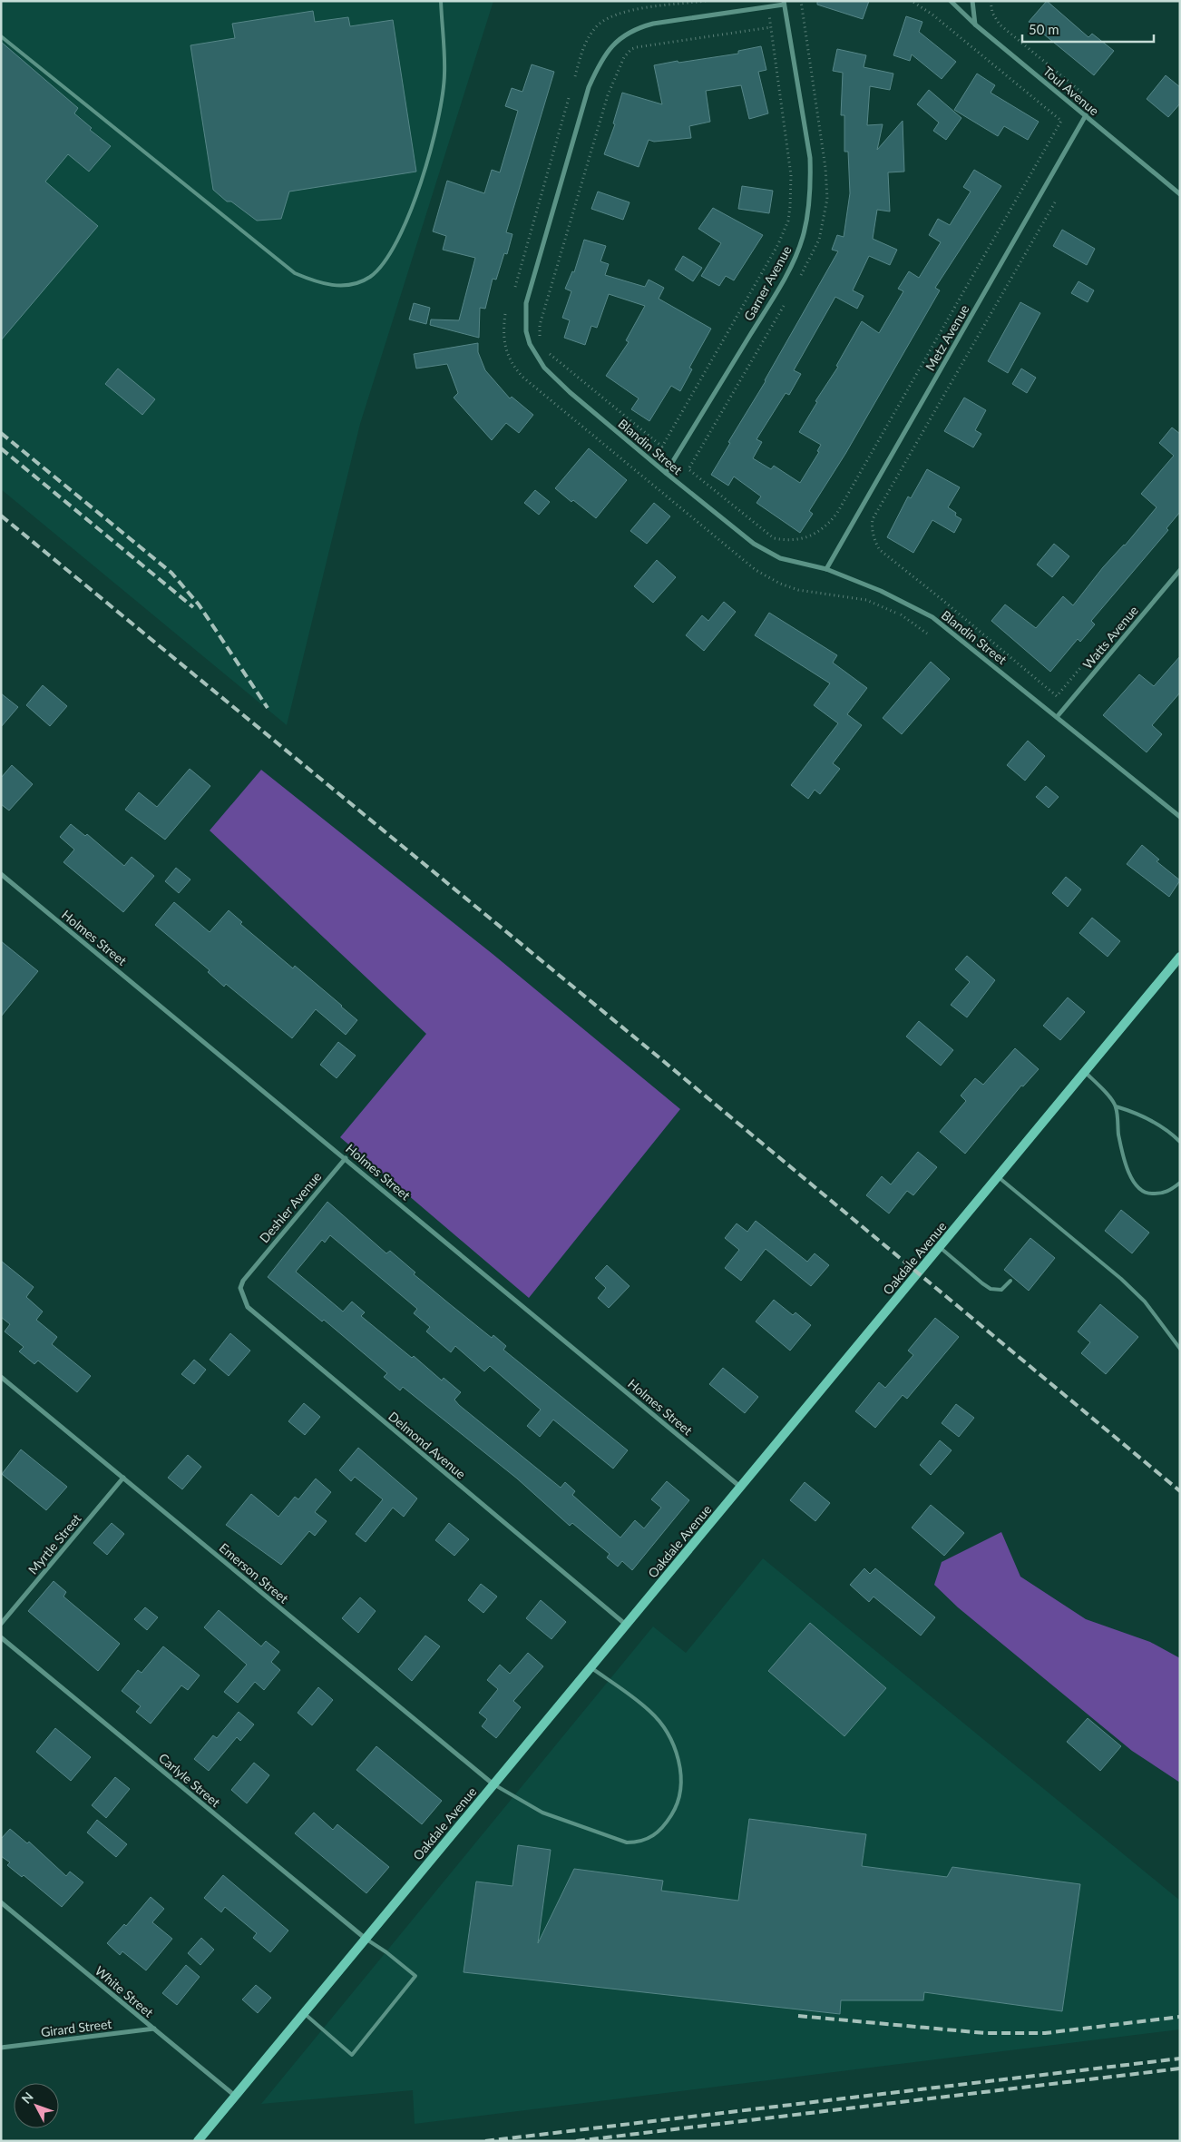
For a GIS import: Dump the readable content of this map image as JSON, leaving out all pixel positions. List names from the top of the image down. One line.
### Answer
{"streets":{"street":["Toul Avenue","Garner Avenue","Metz Avenue","Blandin Street","Watts Avenue","Holmes Street","Deshler Avenue","Oakdale Avenue","Delmond Avenue","Myrtle Street","Emerson Street","Carlyle Street","White Street","Girard Street"]},"crossings":[["Toul Avenue","Metz Avenue"],["Garner Avenue","Blandin Street"],["Metz Avenue","Blandin Street"],["Blandin Street","Watts Avenue"],["Holmes Street","Deshler Avenue"],["Holmes Street","Oakdale Avenue"],["Deshler Avenue","Delmond Avenue"],["Oakdale Avenue","Delmond Avenue"],["Oakdale Avenue","Emerson Street"],["Oakdale Avenue","Carlyle Street"],["Oakdale Avenue","White Street"],["Myrtle Street","Emerson Street"],["White Street","Girard Street"]],"scale_bar":"50 m","north":"top left"}
